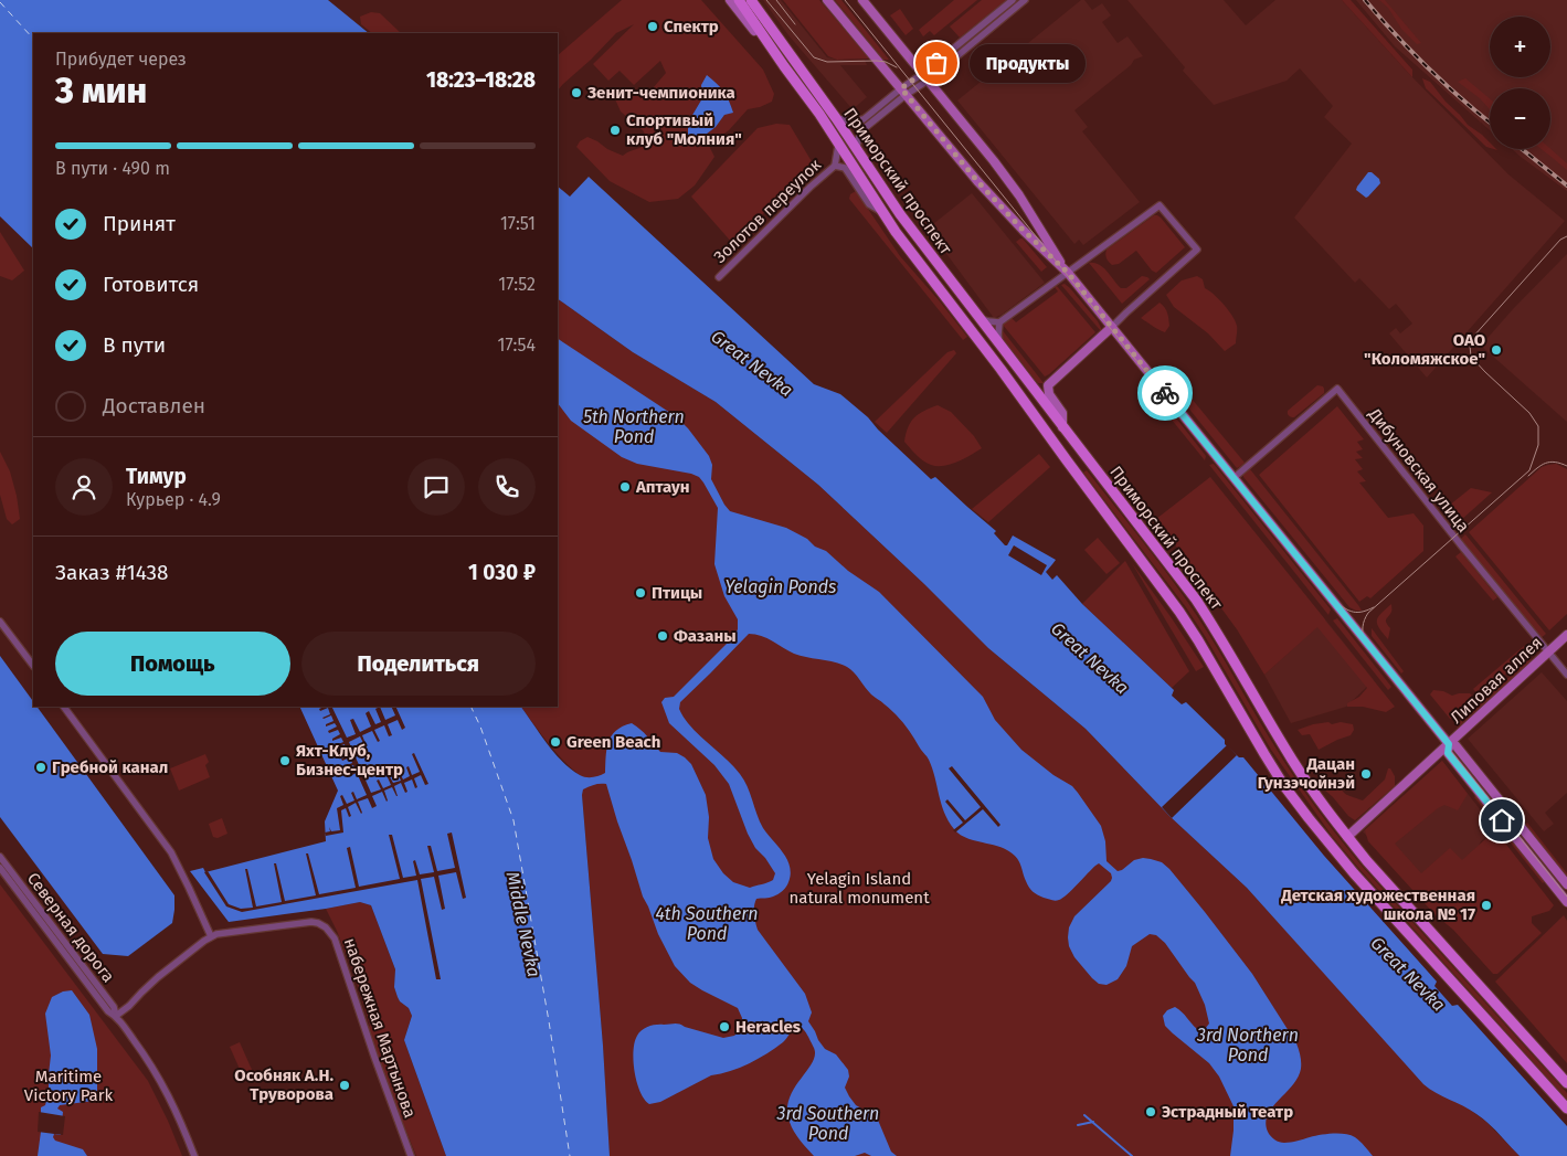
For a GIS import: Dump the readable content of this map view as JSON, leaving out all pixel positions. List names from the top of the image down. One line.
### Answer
{"streets":{"main road":["Приморский проспект","Липовая аллея"],"street":["Золотов переулок","Дибуновская улица","Северная дорога","набережная Мартынова"]},"crossings":[["Приморский проспект","Золотов переулок"],["Приморский проспект","Липовая аллея"],["Дибуновская улица","Липовая аллея"]],"water":["Great Nevka","5th Northern Pond","Yelagin Ponds","4th Southern Pond","Middle Nevka","3rd Northern Pond","3rd Southern Pond"],"parks":["Yelagin Island natural monument","Maritime Victory Park"],"places":["Спектр","Продукты","Зенит-чемпионика","Спортивый клуб \"Молния\"","ОАО \"Коломяжское\"","Аптаун","Птицы","Фазаны","Green Beach","Яхт-Клуб, Бизнес-центр","Гребной канал","Дацан Гунзэчойнэй","Детская художественная школа № 17","Heracles","Особняк А.Н. Труворова","Эстрадный театр"],"page":{"map_buttons":["+","−"],"heading":["3 мин","Прибудет через","18:23–18:28"],"panel":["Тимур","Курьер · 4.9","Заказ #1438","1 030 ₽"],"bubble":"Продукты","bar":"В пути · 490 m","list":[["Принят","17:51"],["Готовится","17:52"],["В пути","17:54"],"Доставлен"],"buttons":["Помощь","Поделиться"]}}
